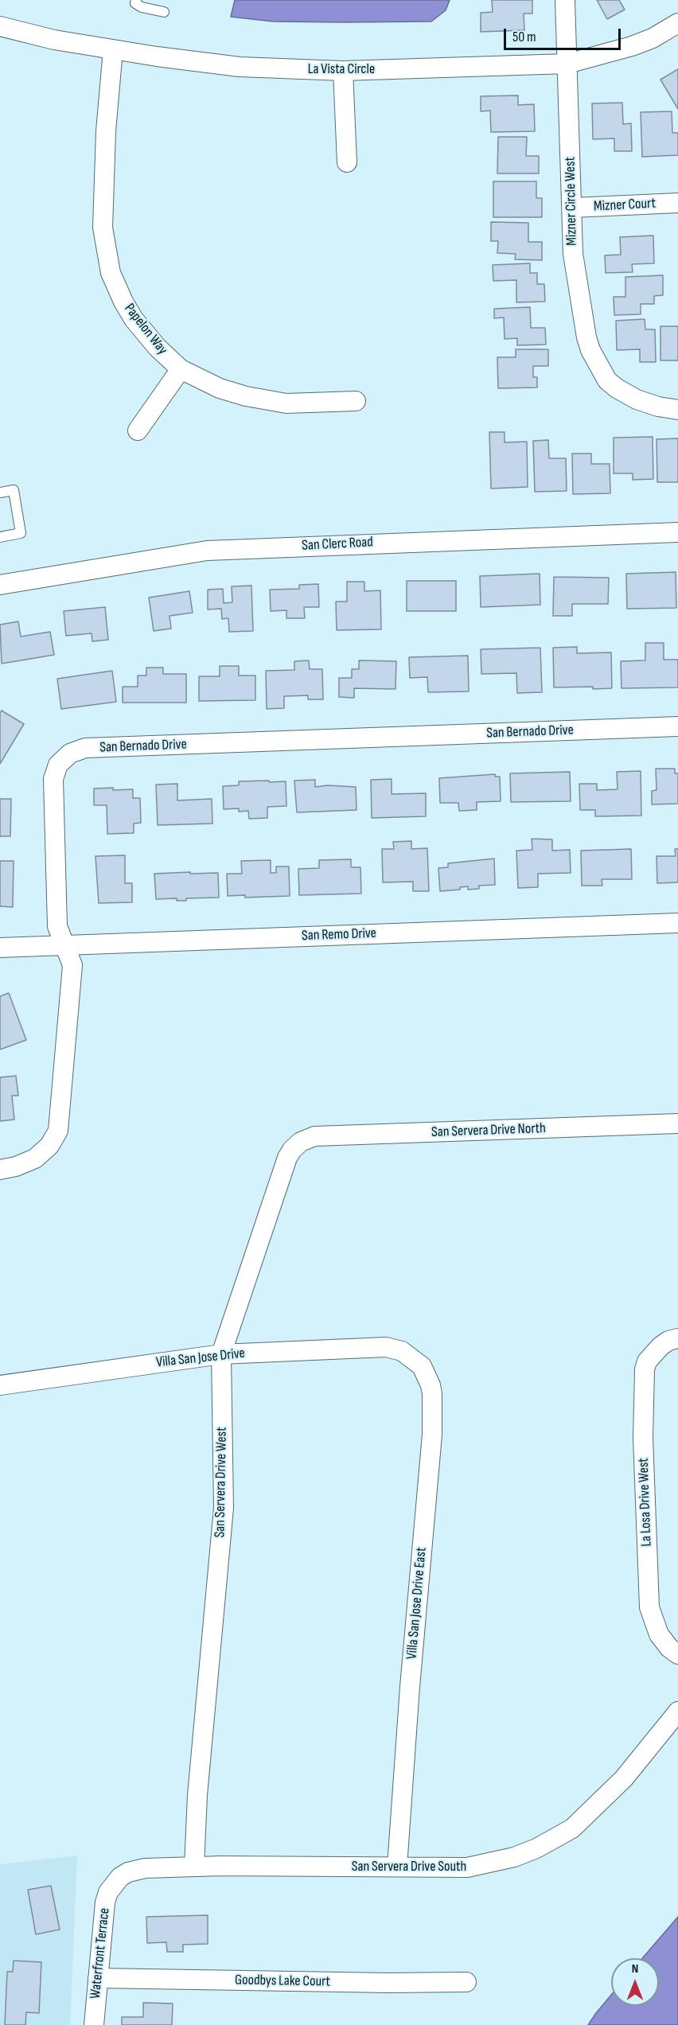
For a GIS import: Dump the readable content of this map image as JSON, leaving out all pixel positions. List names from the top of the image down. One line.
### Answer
{"streets":{"street":["La Vista Circle","Mizner Circle West","Mizner Court","Papelon Way","San Clerc Road","San Bernado Drive","San Remo Drive","San Servera Drive North","Villa San Jose Drive","San Servera Drive West","La Losa Drive West","Villa San Jose Drive East","San Servera Drive South","Waterfront Terrace","Goodbys Lake Court"]},"crossings":[["La Vista Circle","Mizner Circle West"],["La Vista Circle","Papelon Way"],["Mizner Circle West","Mizner Court"],["San Bernado Drive","San Remo Drive"],["San Servera Drive North","San Servera Drive West"],["Villa San Jose Drive","San Servera Drive West"],["Villa San Jose Drive","Villa San Jose Drive East"],["San Servera Drive West","San Servera Drive South"],["San Servera Drive West","Waterfront Terrace"],["Villa San Jose Drive East","San Servera Drive South"],["San Servera Drive South","Waterfront Terrace"],["Waterfront Terrace","Goodbys Lake Court"]],"scale_bar":"50 m","north":"top"}
